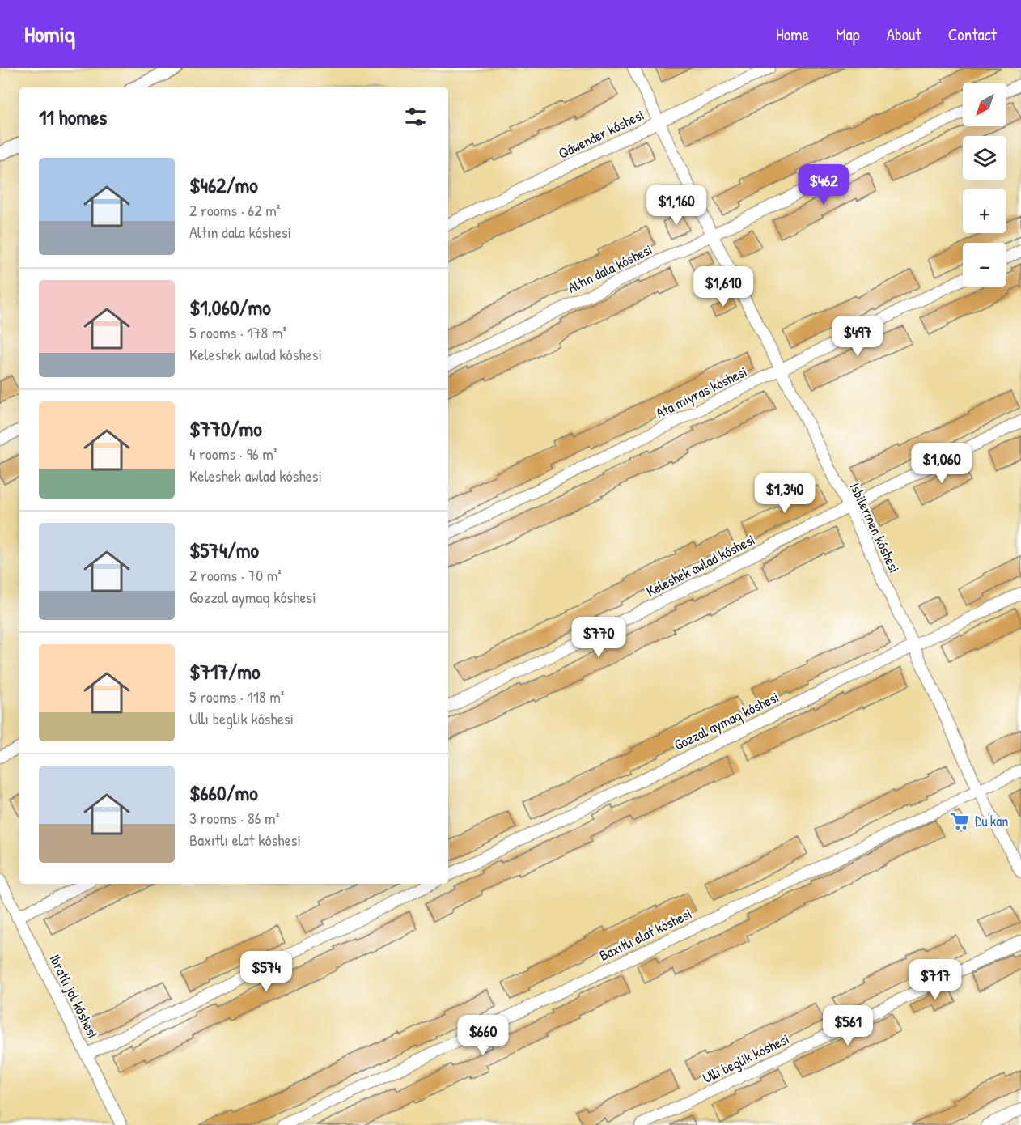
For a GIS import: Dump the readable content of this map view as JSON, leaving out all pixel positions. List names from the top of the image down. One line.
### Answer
{"streets":{"street":["Qáwender kóshesi","Altın dala kóshesi","Ata miyras kóshesi","Isbilermen kóshesi","Keleshek awlad kóshesi","Gozzal aymaq kóshesi","Baxıtlı elat kóshesi","Ibratlı jol kóshesi","Ullı beglik kóshesi"]},"crossings":[["Qáwender kóshesi","Isbilermen kóshesi"],["Altın dala kóshesi","Isbilermen kóshesi"],["Ata miyras kóshesi","Isbilermen kóshesi"],["Isbilermen kóshesi","Keleshek awlad kóshesi"],["Isbilermen kóshesi","Gozzal aymaq kóshesi"],["Isbilermen kóshesi","Baxıtlı elat kóshesi"]],"places":{"supermarket":["Du'kan"]},"north":"bottom left","page":{"header":"Homiq","nav":["Home","Map","About","Contact"],"map_buttons":["+","−"],"heading":"11 homes","list":[{"name":"$462/mo","note":"2 rooms · 62 m² · Altın dala kóshesi"},{"name":"$1,060/mo","note":"5 rooms · 178 m² · Keleshek awlad kóshesi"},{"name":"$770/mo","note":"4 rooms · 96 m² · Keleshek awlad kóshesi"},{"name":"$574/mo","note":"2 rooms · 70 m² · Gozzal aymaq kóshesi"},{"name":"$717/mo","note":"5 rooms · 118 m² · Ullı beglik kóshesi"},{"name":"$660/mo","note":"3 rooms · 86 m² · Baxıtlı elat kóshesi"}],"price":["$462","$1,160","$1,610","$497","$1,060","$1,340","$770","$574","$717","$561","$660"]}}
